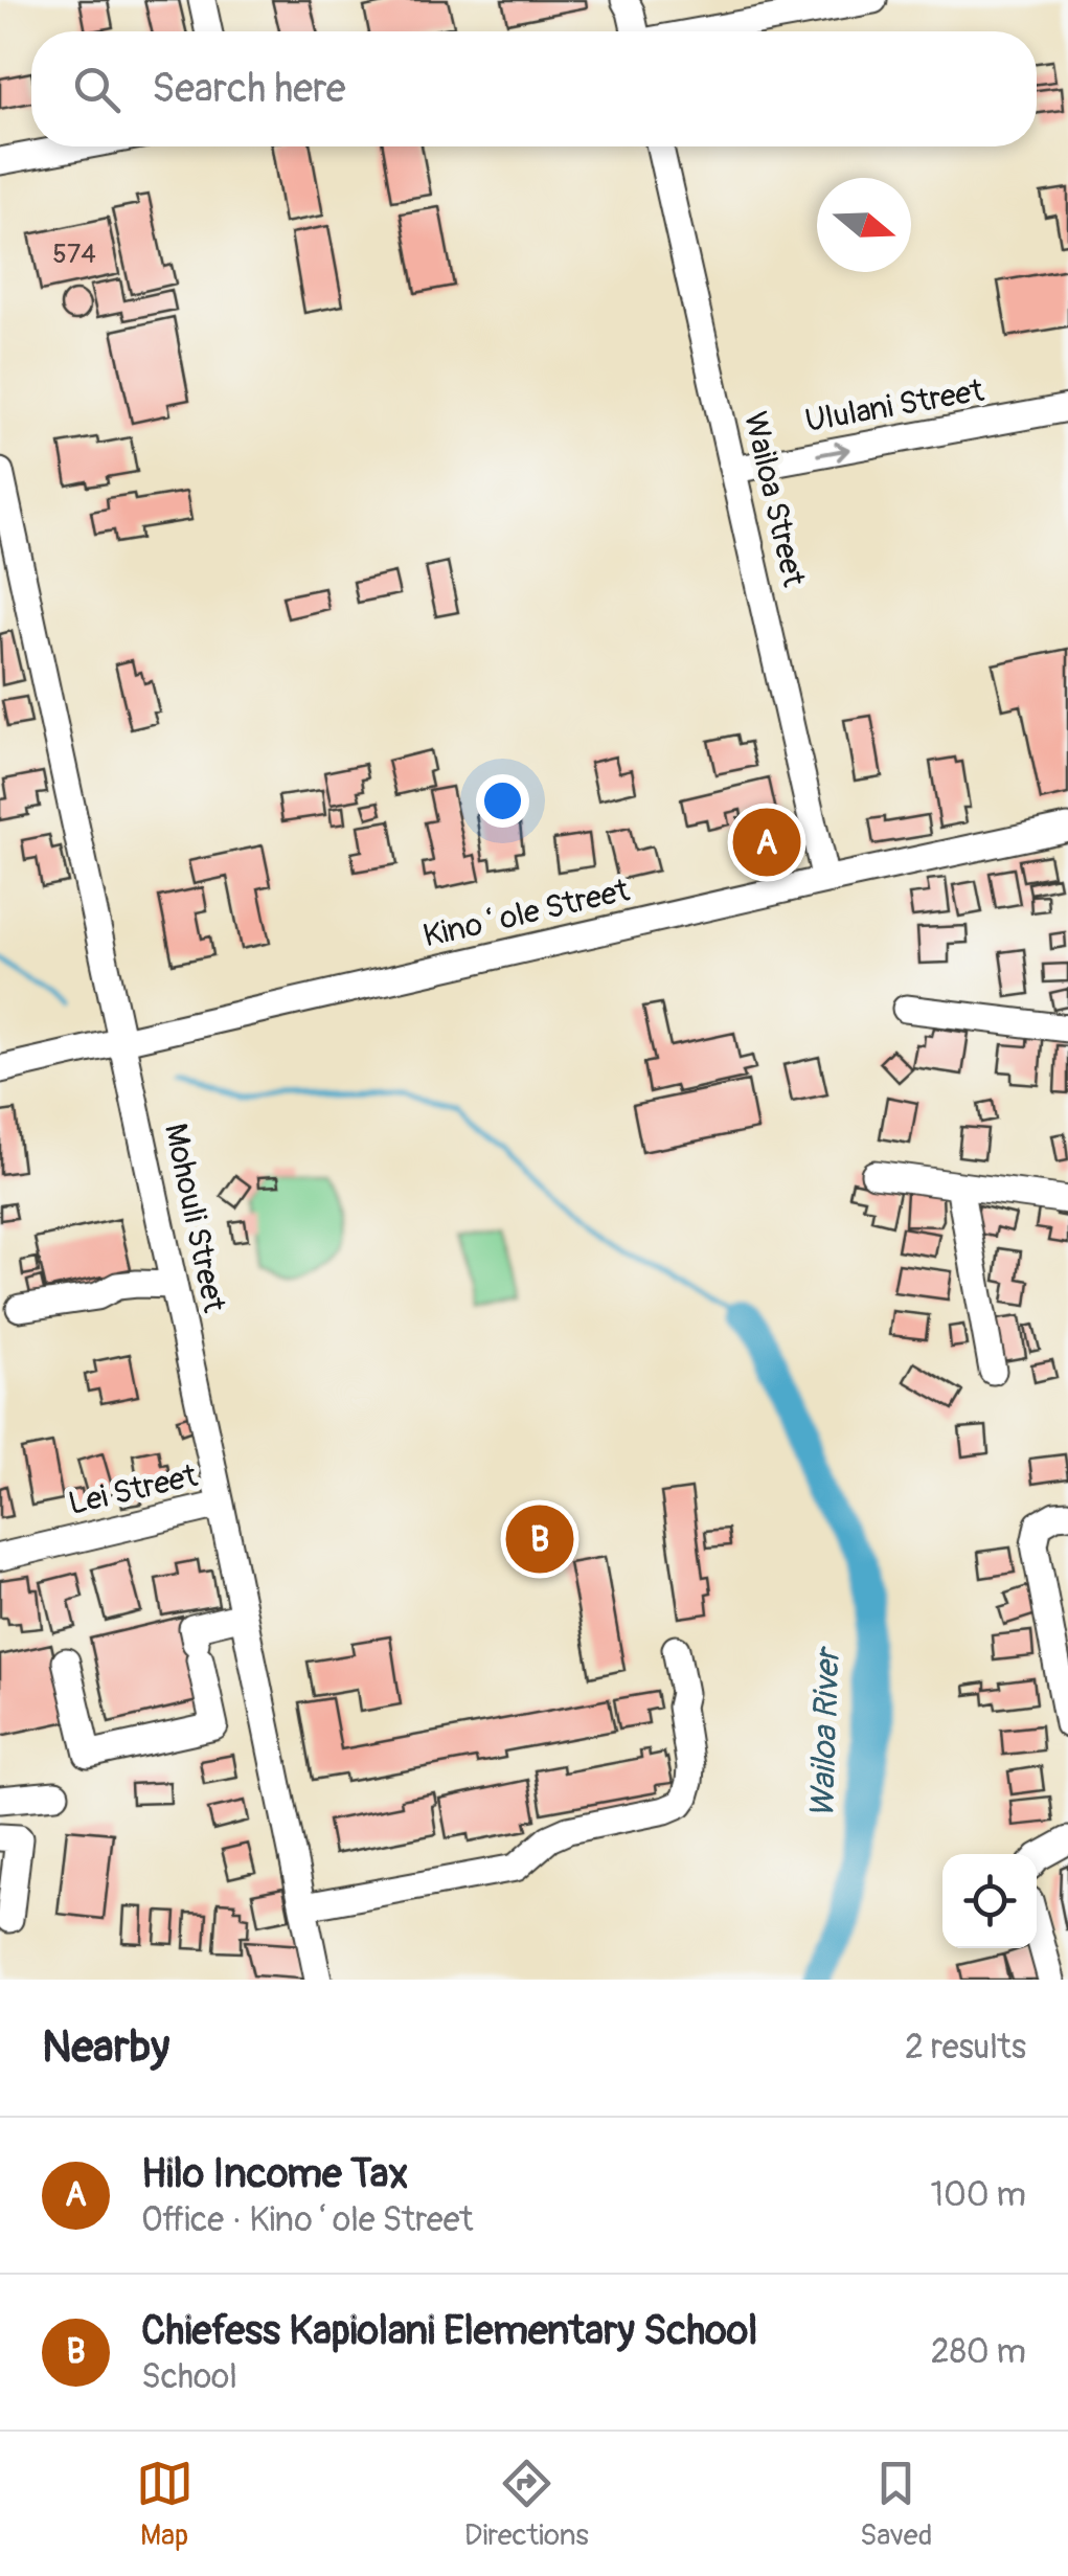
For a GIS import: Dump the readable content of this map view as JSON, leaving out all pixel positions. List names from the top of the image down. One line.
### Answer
{"streets":{"street":["Ululani Street","Wailoa Street","Kinoʻole Street","Mohouli Street","Lei Street"]},"crossings":[["Ululani Street","Wailoa Street"],["Wailoa Street","Kinoʻole Street"],["Kinoʻole Street","Mohouli Street"],["Mohouli Street","Lei Street"]],"one_way":["Ululani Street"],"water":["Wailoa River"],"house_numbers":["574"],"north":"right","page":{"search":"Search here","pins":["A","B"],"heading":["Nearby","2 results"],"list":[{"mark":"A","name":"Hilo Income Tax","note":"Office · Kinoʻole Street","value":"100 m"},{"mark":"B","name":"Chiefess Kapiolani Elementary School","note":"School","value":"280 m"}],"nav":["Map","Directions","Saved"]}}
